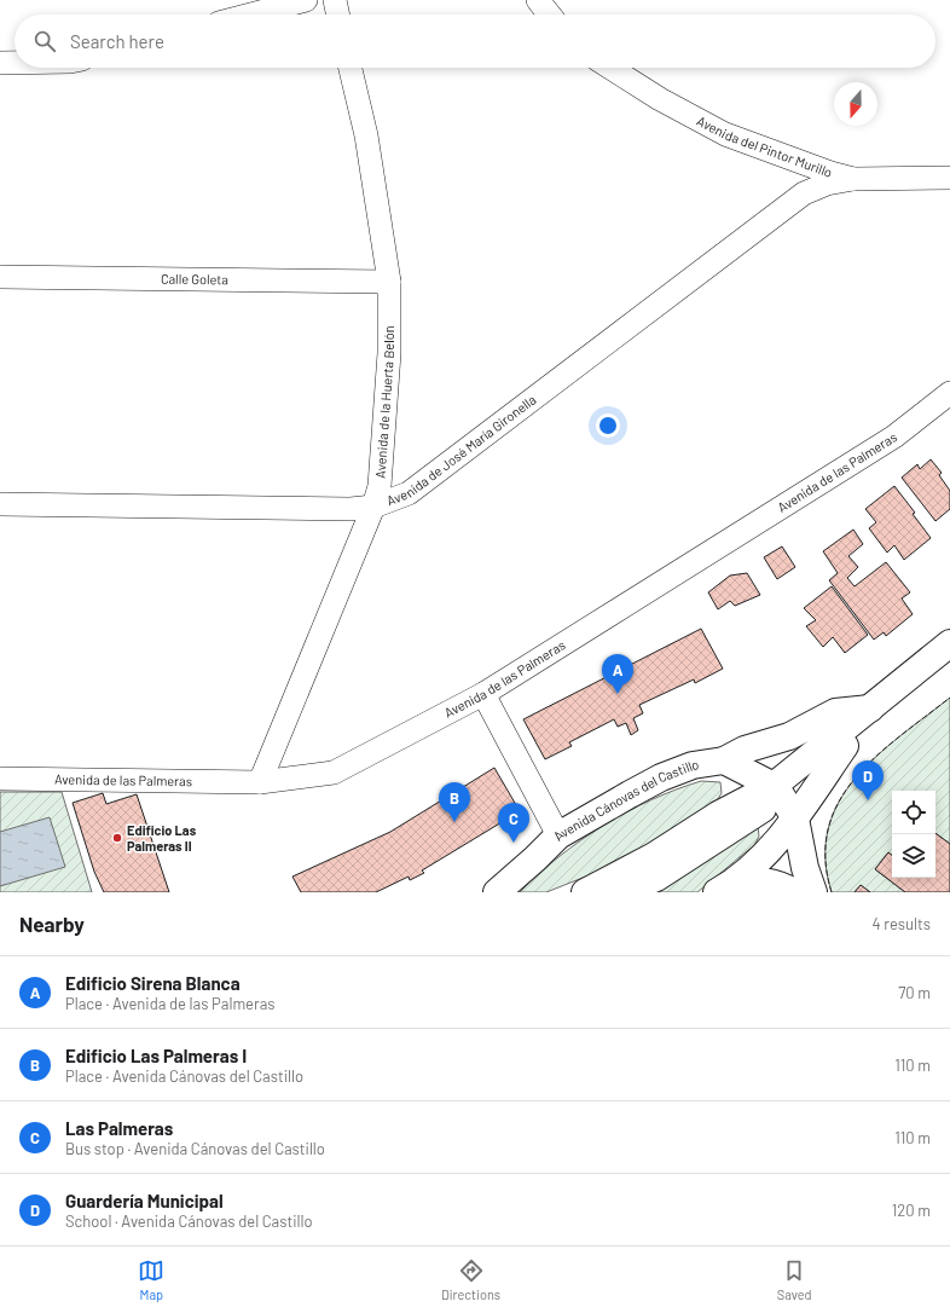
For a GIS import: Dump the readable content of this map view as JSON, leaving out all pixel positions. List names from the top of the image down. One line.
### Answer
{"streets":{"main road":["Avenida Cánovas del Castillo"],"street":["Avenida del Pintor Murillo","Calle Goleta","Avenida de la Huerta Belón","Avenida de José María Gironella","Avenida de las Palmeras"]},"crossings":[["Avenida del Pintor Murillo","Avenida de José María Gironella"],["Calle Goleta","Avenida de la Huerta Belón"],["Avenida de la Huerta Belón","Avenida de José María Gironella"],["Avenida de la Huerta Belón","Avenida de las Palmeras"]],"places":["Edificio Las Palmeras II"],"north":"bottom","page":{"search":"Search here","pins":["A","D","B","C"],"heading":["Nearby","4 results"],"list":[{"mark":"A","name":"Edificio Sirena Blanca","note":"Place · Avenida de las Palmeras","value":"70 m"},{"mark":"B","name":"Edificio Las Palmeras I","note":"Place · Avenida Cánovas del Castillo","value":"110 m"},{"mark":"C","name":"Las Palmeras","note":"Bus stop · Avenida Cánovas del Castillo","value":"110 m"},{"mark":"D","name":"Guardería Municipal","note":"School · Avenida Cánovas del Castillo","value":"120 m"}],"nav":["Map","Directions","Saved"]}}
